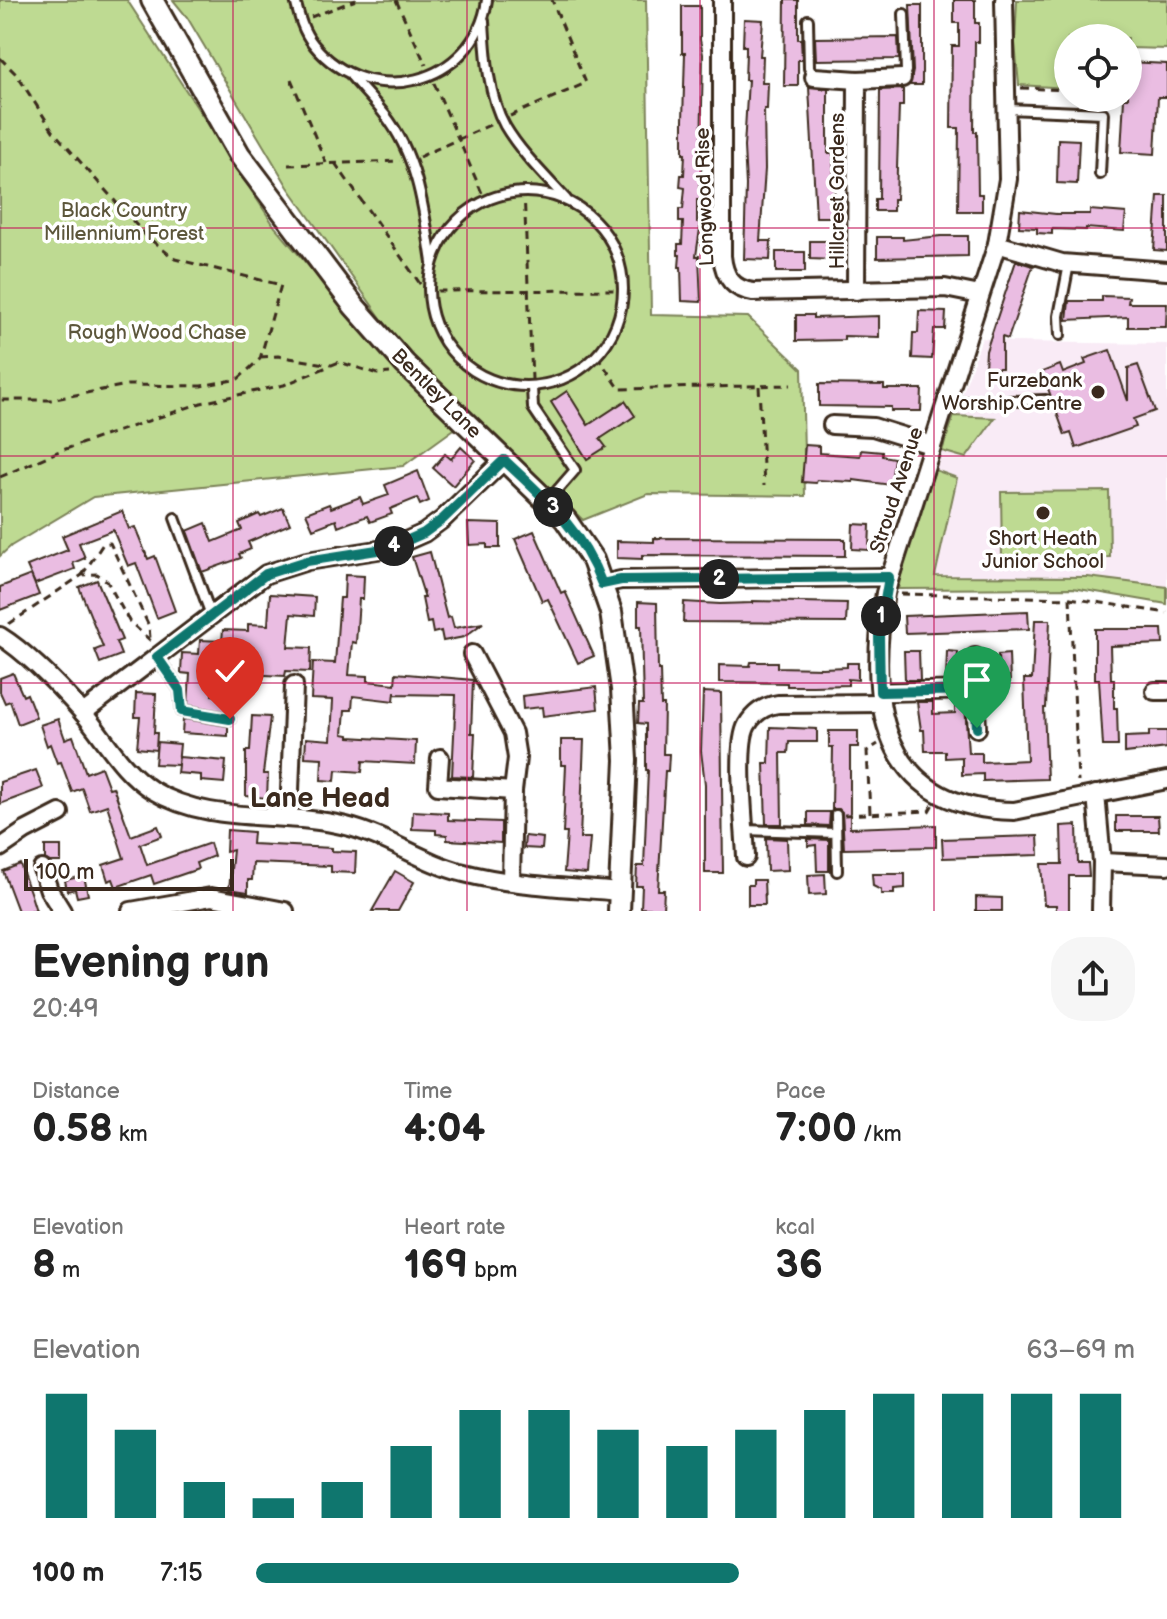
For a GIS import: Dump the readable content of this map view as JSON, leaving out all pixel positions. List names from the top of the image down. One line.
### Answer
{"streets":{"street":["Hillcrest Gardens","Longwood Rise","Bentley Lane","Stroud Avenue"]},"crossings":[["Hillcrest Gardens","Longwood Rise"],["Longwood Rise","Stroud Avenue"]],"districts":["Lane Head"],"parks":["Black Country Millennium Forest","Rough Wood Chase"],"places":["Furzebank Worship Centre","Short Heath Junior School"],"scale_bar":"100 m","page":{"pins":["3","4","2","1"],"scale":"100 m","heading":["Evening run","20:49"],"stats":[["Distance","0.58 km"],["Time","4:04"],["Pace","7:00 /km"],["Elevation","8 m"],["Heart rate","169 bpm"],["kcal","36"]],"chart":["Elevation","63–69 m"],"list":[{"name":"100 m","note":"7:15"}]}}
